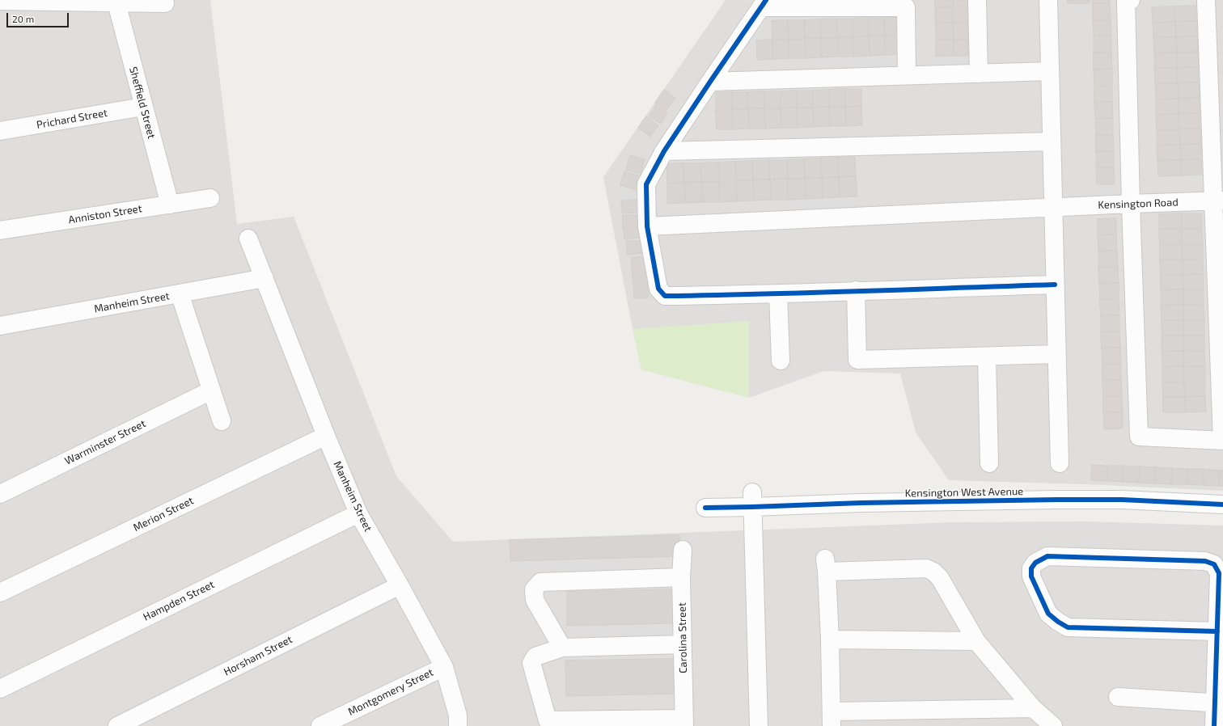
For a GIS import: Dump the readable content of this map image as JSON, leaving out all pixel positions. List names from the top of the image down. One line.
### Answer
{"streets":{"street":["Sheffield Street","Prichard Street","Kensington Road","Anniston Street","Manheim Street","Warminster Street","Kensington West Avenue","Merion Street","Hampden Street","Carolina Street","Horsham Street","Montgomery Street"]},"crossings":[["Sheffield Street","Prichard Street"],["Sheffield Street","Anniston Street"],["Manheim Street","Merion Street"],["Manheim Street","Hampden Street"],["Manheim Street","Horsham Street"],["Manheim Street","Montgomery Street"]],"scale_bar":"20 m"}
